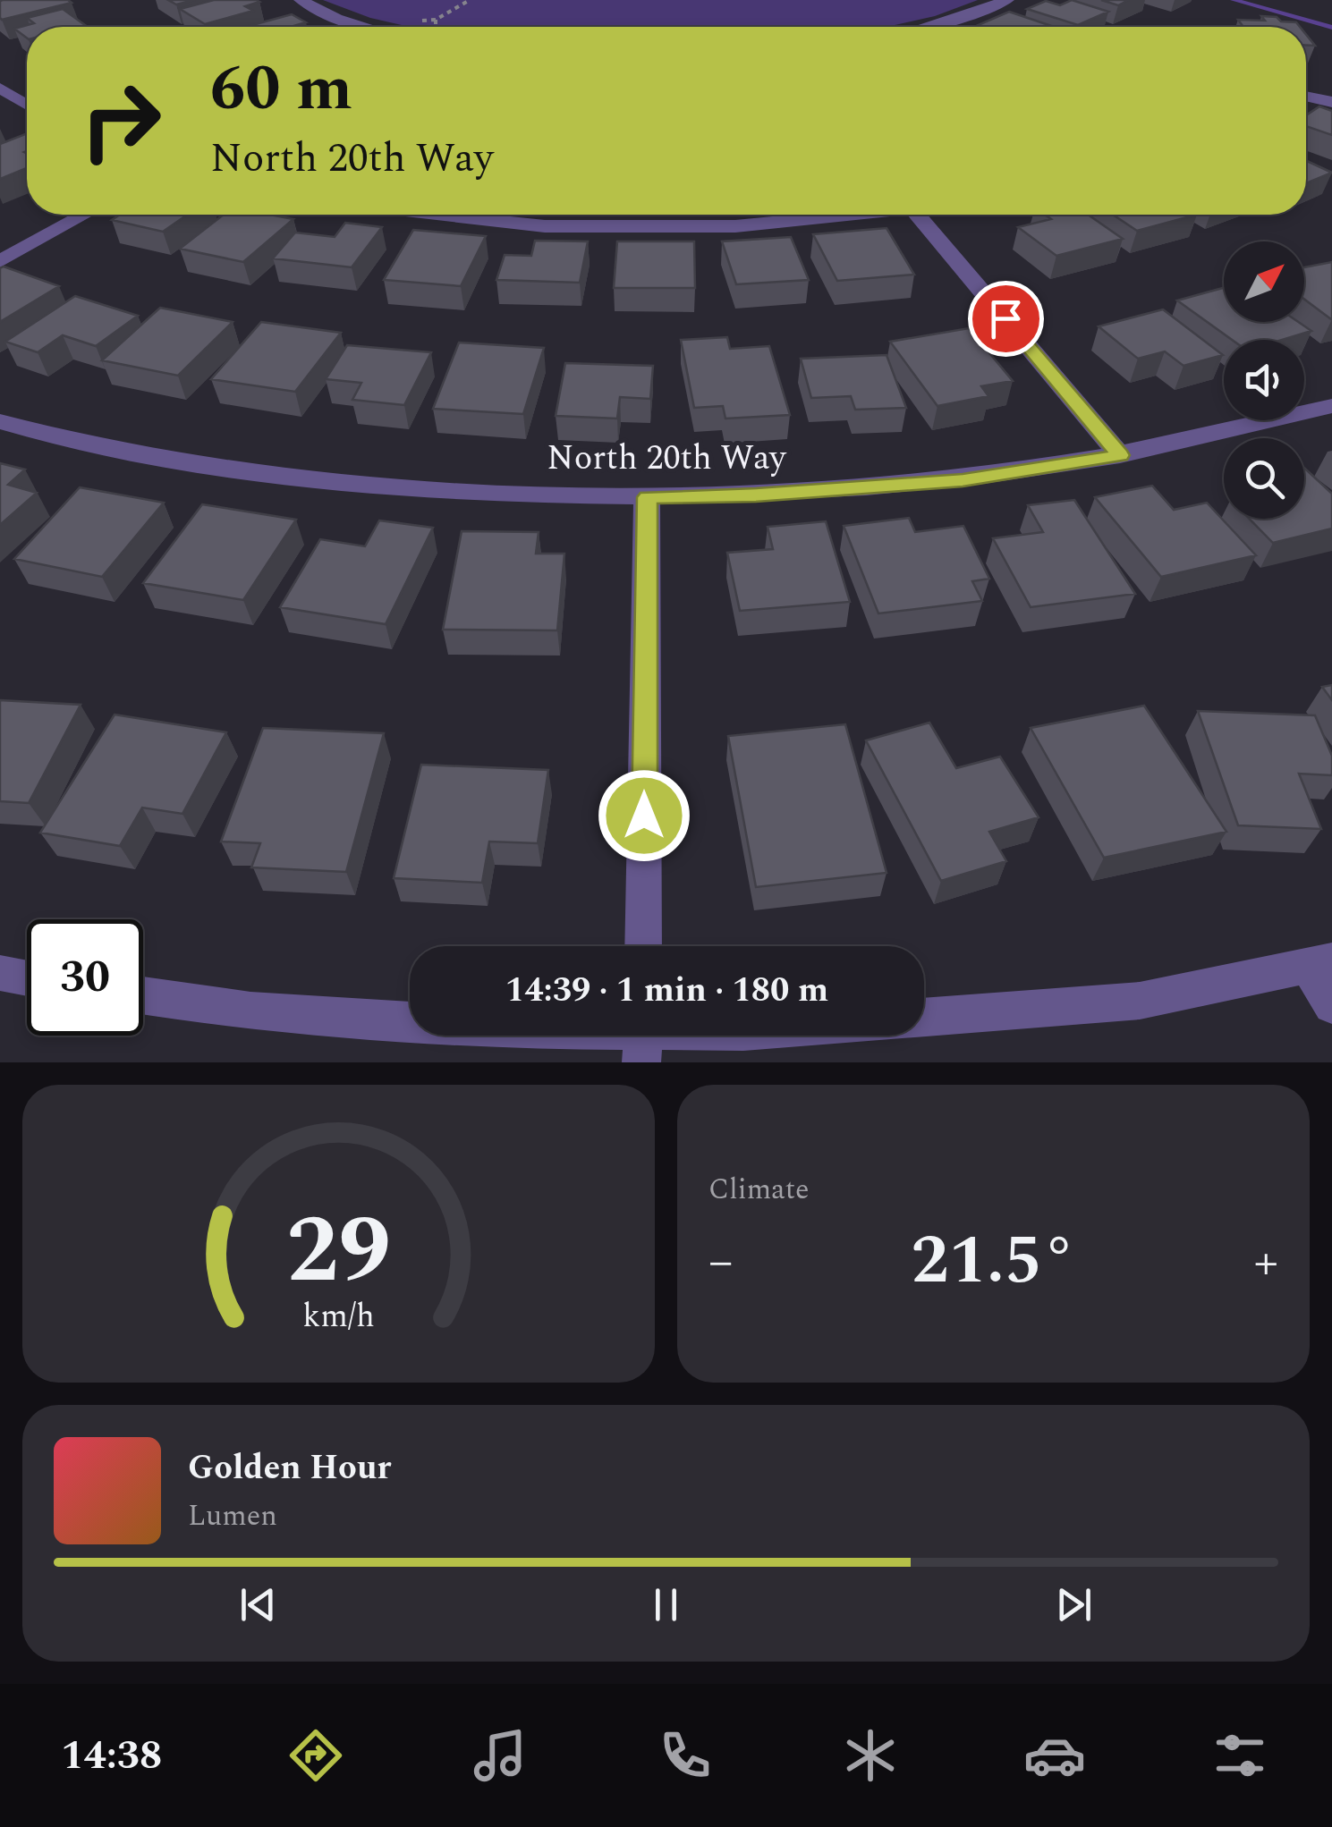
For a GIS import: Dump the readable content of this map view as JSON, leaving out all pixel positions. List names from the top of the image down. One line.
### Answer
{"streets":{"street":["North 20th Way"]},"north":"top right","page":{"turn":["60 m","North 20th Way"],"limit":"30","trip":"14:39 · 1 min · 180 m","tile":"Climate","heat":["−","21.5°","+"],"song":["Golden Hour","Lumen"],"tabs":"14:38","gauge":["29","km/h"]}}
